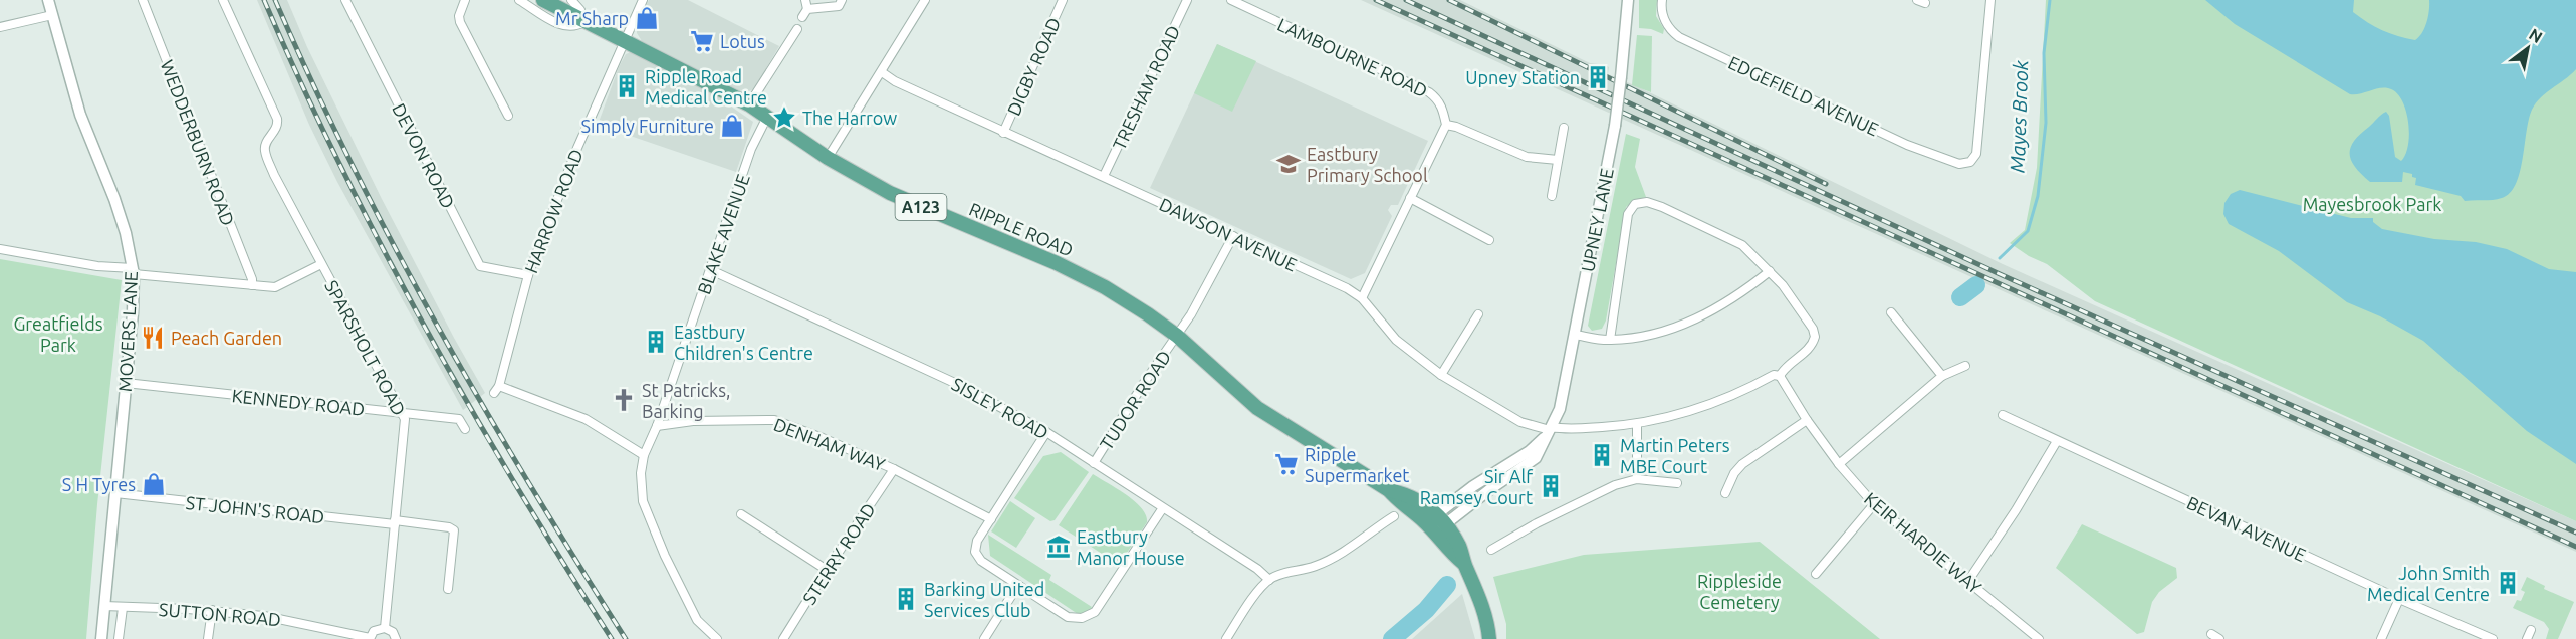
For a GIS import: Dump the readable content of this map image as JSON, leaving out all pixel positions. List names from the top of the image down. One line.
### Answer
{"streets":{"main road":["A123","RIPPLE ROAD"],"street":["LAMBOURNE ROAD","DIGBY ROAD","TRESHAM ROAD","EDGEFIELD AVENUE","WEDDERBURN ROAD","DEVON ROAD","HARROW ROAD","UPNEY LANE","BLAKE AVENUE","DAWSON AVENUE","MOVERS LANE","SPARSHOLT ROAD","TUDOR ROAD","KENNEDY ROAD","SISLEY ROAD","DENHAM WAY","ST JOHN'S ROAD","BEVAN AVENUE","KEIR HARDIE WAY","STERRY ROAD","SUTTON ROAD"]},"crossings":[["DIGBY ROAD","DAWSON AVENUE"],["TRESHAM ROAD","DAWSON AVENUE"],["DEVON ROAD","HARROW ROAD"],["HARROW ROAD","RIPPLE ROAD"],["HARROW ROAD","BLAKE AVENUE"],["UPNEY LANE","RIPPLE ROAD"],["UPNEY LANE","DAWSON AVENUE"],["RIPPLE ROAD","BLAKE AVENUE"],["RIPPLE ROAD","TUDOR ROAD"],["BLAKE AVENUE","SISLEY ROAD"],["BLAKE AVENUE","DENHAM WAY"],["DAWSON AVENUE","TUDOR ROAD"],["DAWSON AVENUE","KEIR HARDIE WAY"],["MOVERS LANE","KENNEDY ROAD"],["MOVERS LANE","ST JOHN'S ROAD"],["MOVERS LANE","SUTTON ROAD"],["SPARSHOLT ROAD","KENNEDY ROAD"],["SPARSHOLT ROAD","ST JOHN'S ROAD"],["TUDOR ROAD","SISLEY ROAD"],["DENHAM WAY","STERRY ROAD"]],"water":["Mayes Brook"],"parks":["Mayesbrook Park","Greatfields Park","Rippleside Cemetery"],"places":{"shop":["Mr Sharp","Simply Furniture","S H Tyres"],"supermarket":["Lotus","Ripple Supermarket"],"building":["Upney Station","Ripple Road Medical Centre","Eastbury Children's Centre","Martin Peters MBE Court","Sir Alf Ramsey Court","John Smith Medical Centre","Barking United Services Club"],"place":["The Harrow"],"school or university":["Eastbury Primary School"],"restaurant":["Peach Garden"],"church":["St Patricks, Barking"],"museum":["Eastbury Manor House"]},"north":"top right"}
